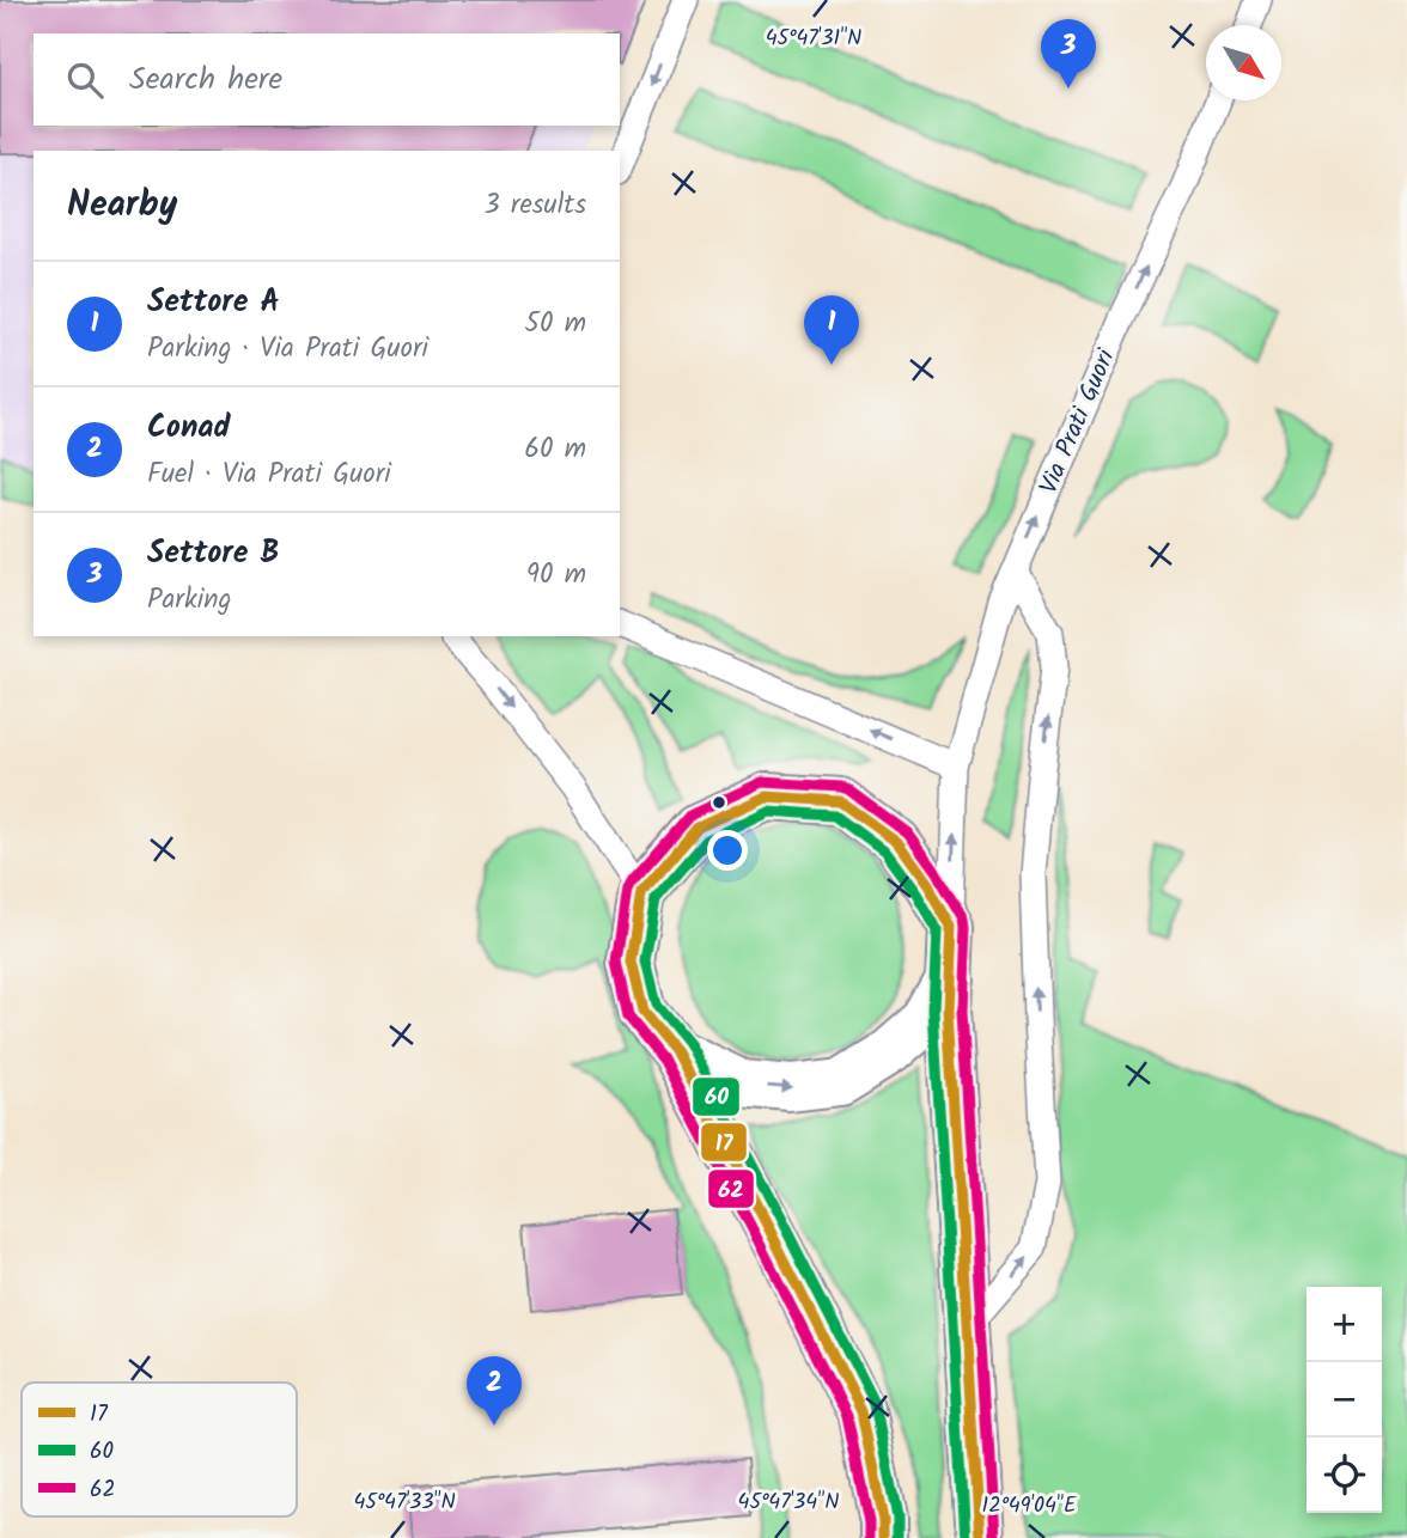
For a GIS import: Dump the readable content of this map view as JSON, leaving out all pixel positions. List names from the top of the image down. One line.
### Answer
{"streets":{"street":["Via Prati Guori"]},"lines":["transit line 62","transit line 17","transit line 60"],"legend":["17","60","62"],"north":"bottom right","page":{"pins":["3","1","2"],"search":"Search here","heading":["Nearby","3 results"],"list":[{"mark":"1","name":"Settore A","note":"Parking · Via Prati Guori","value":"50 m"},{"mark":"2","name":"Conad","note":"Fuel · Via Prati Guori","value":"60 m"},{"mark":"3","name":"Settore B","note":"Parking","value":"90 m"}],"map_buttons":["+","−"]},"coordinates":["45°47'31\"N","45°47'33\"N","45°47'34\"N","12°49'04\"E"]}
